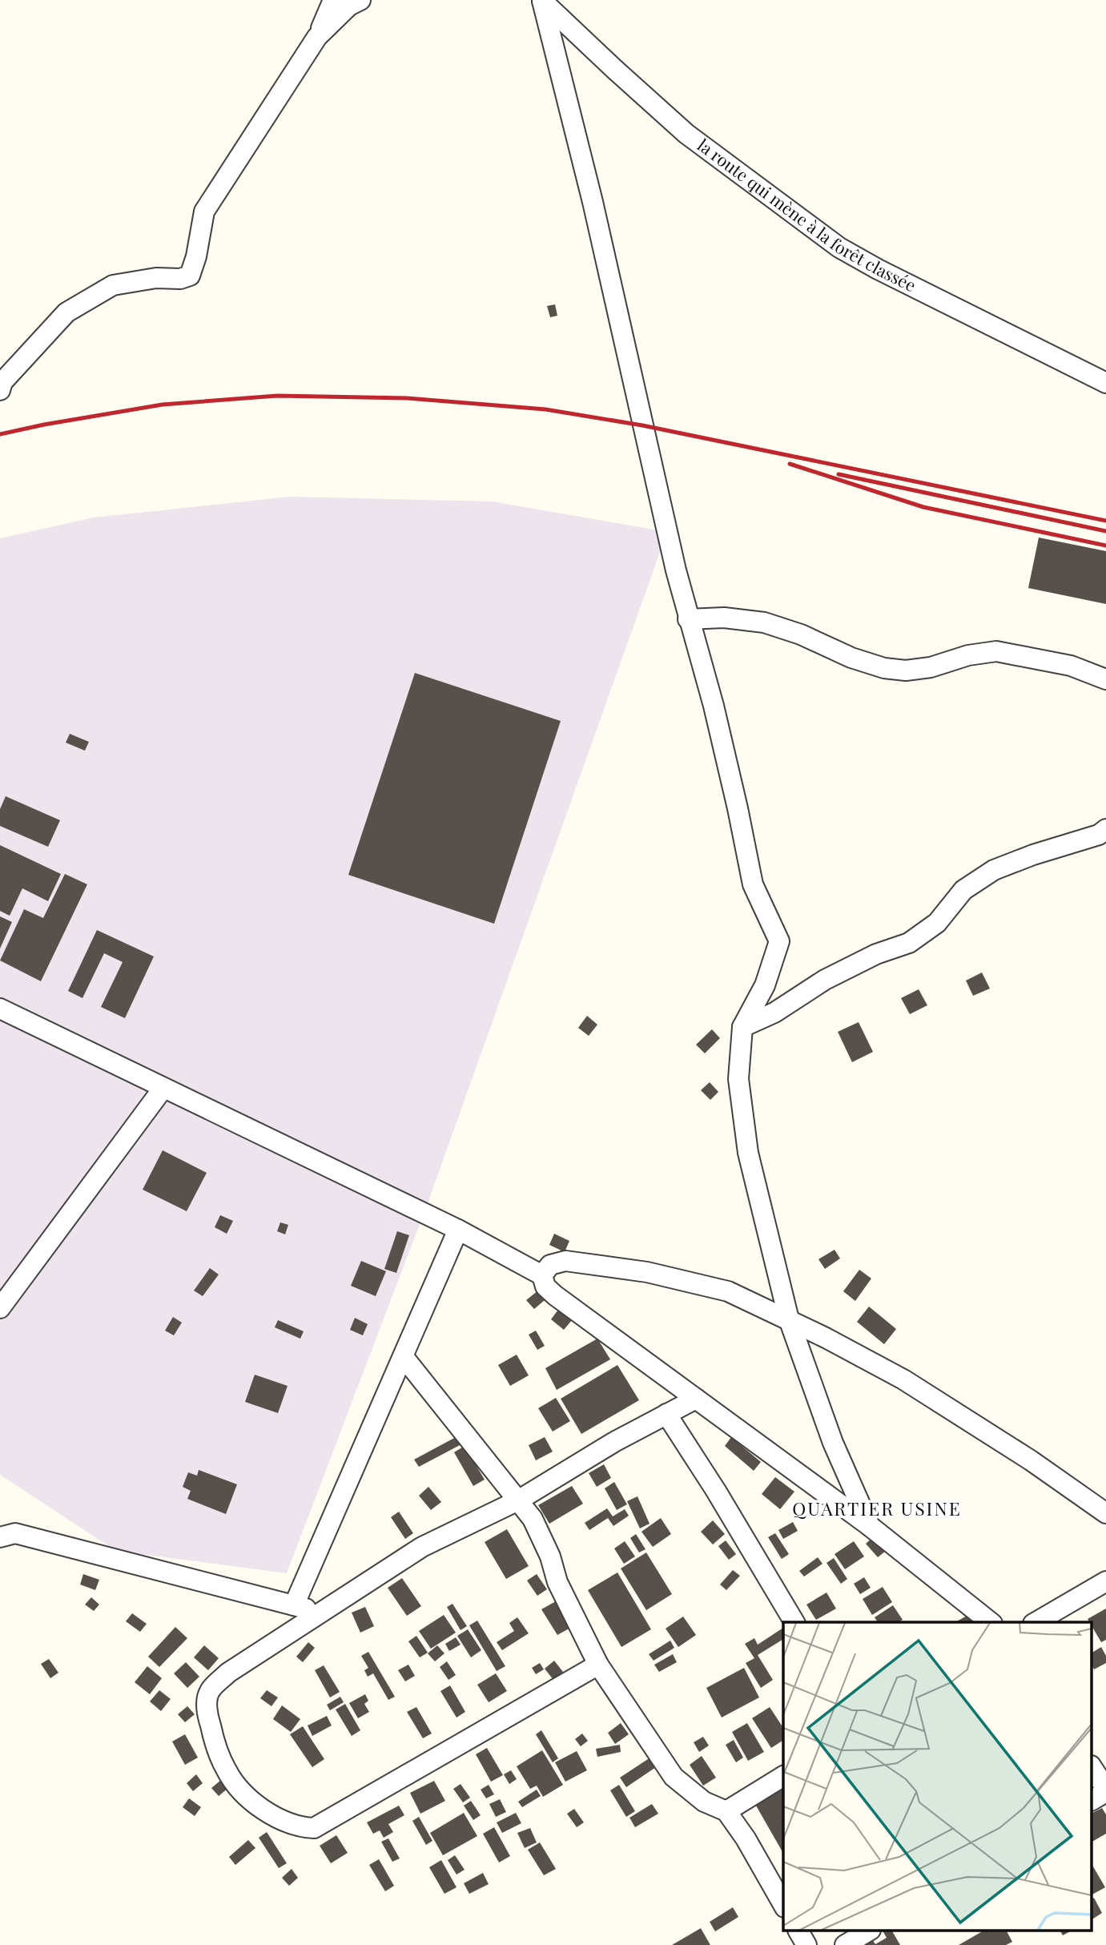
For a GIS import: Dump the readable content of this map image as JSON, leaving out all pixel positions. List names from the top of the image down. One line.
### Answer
{"streets":{"street":["la route qui mène à la forêt classée"]},"districts":["QUARTIER USINE"]}
